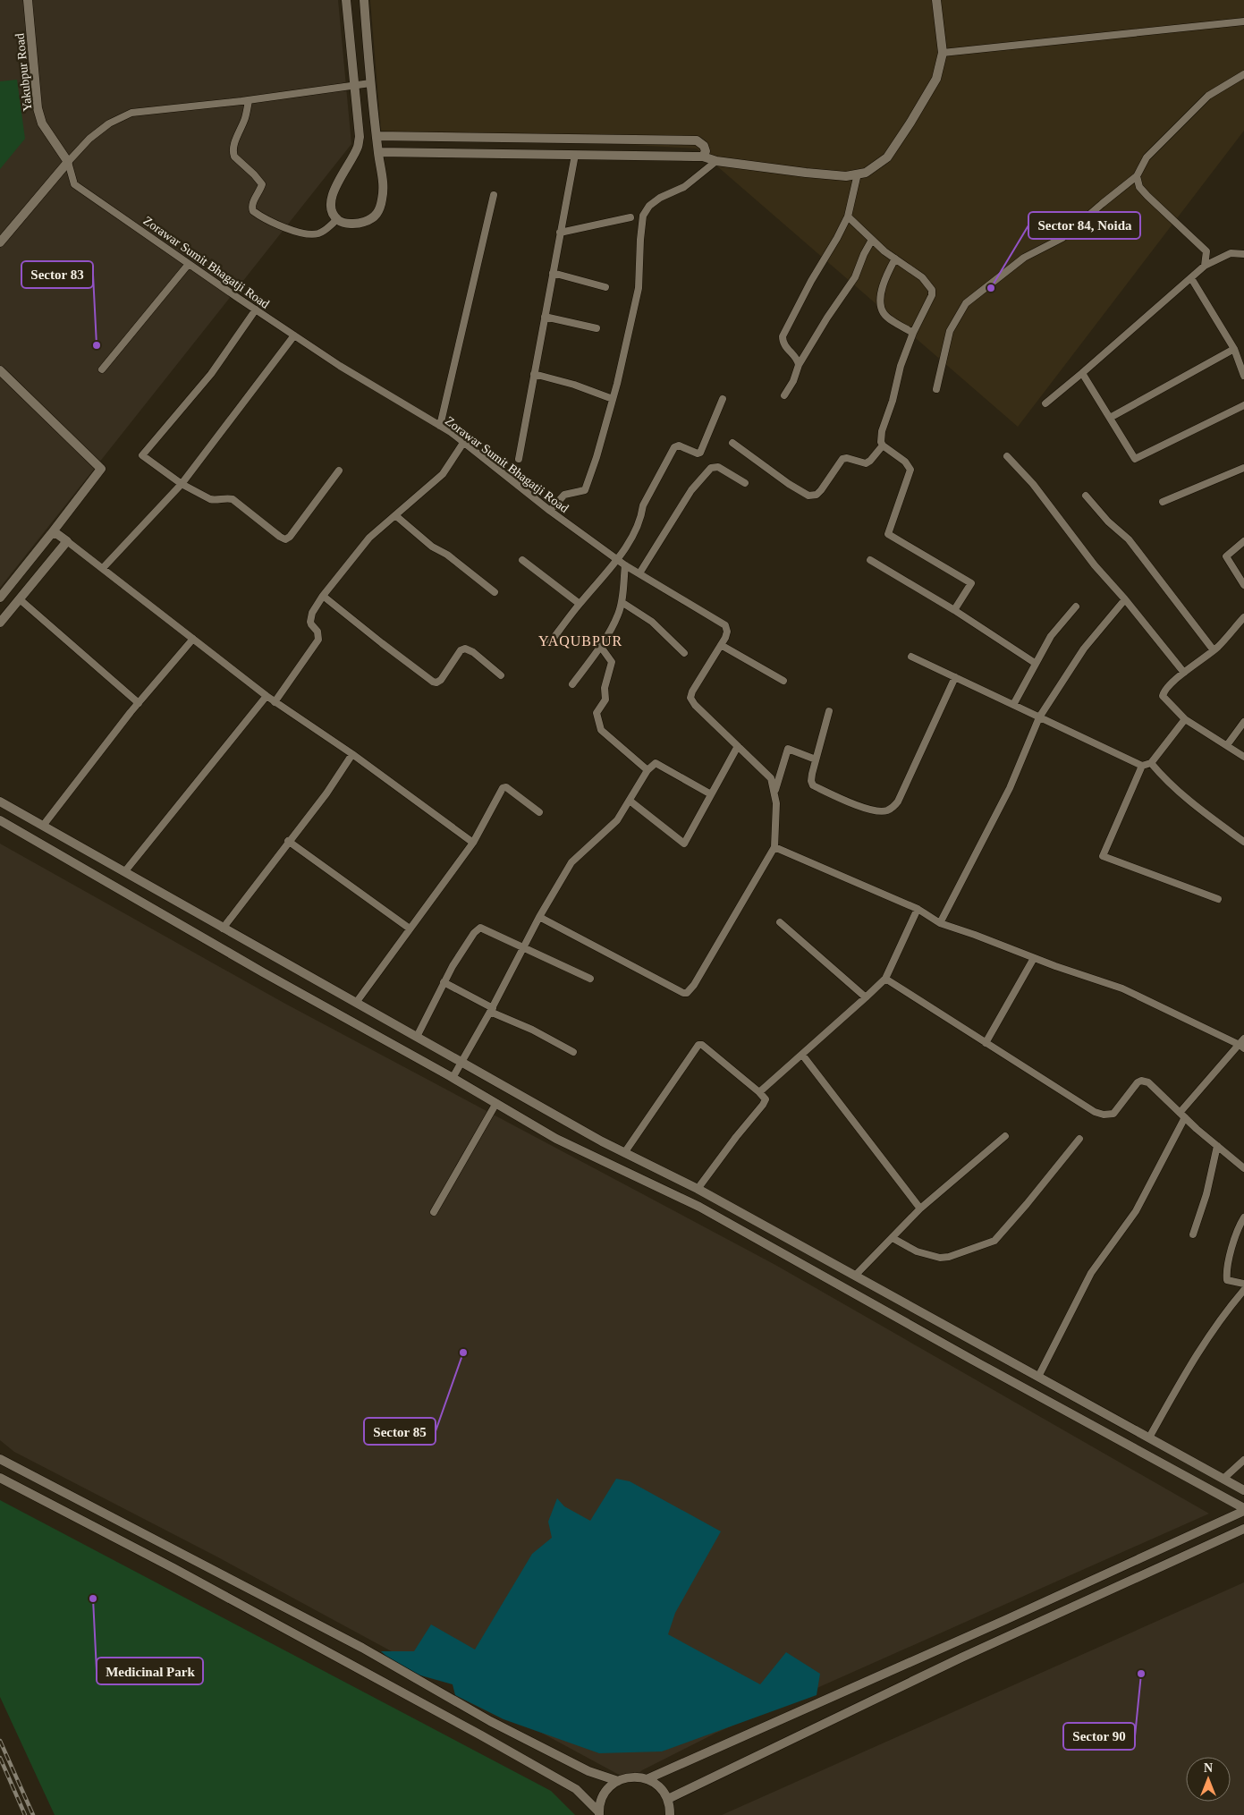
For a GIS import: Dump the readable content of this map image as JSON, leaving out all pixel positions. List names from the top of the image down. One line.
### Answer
{"streets":{"street":["Yakubpur Road","Zorawar Sumit Bhagatji Road"]},"crossings":[["Yakubpur Road","Zorawar Sumit Bhagatji Road"]],"districts":["YAQUBPUR"],"places":["Sector 84, Noida","Sector 83","Sector 85","Medicinal Park","Sector 90"],"north":"top"}
